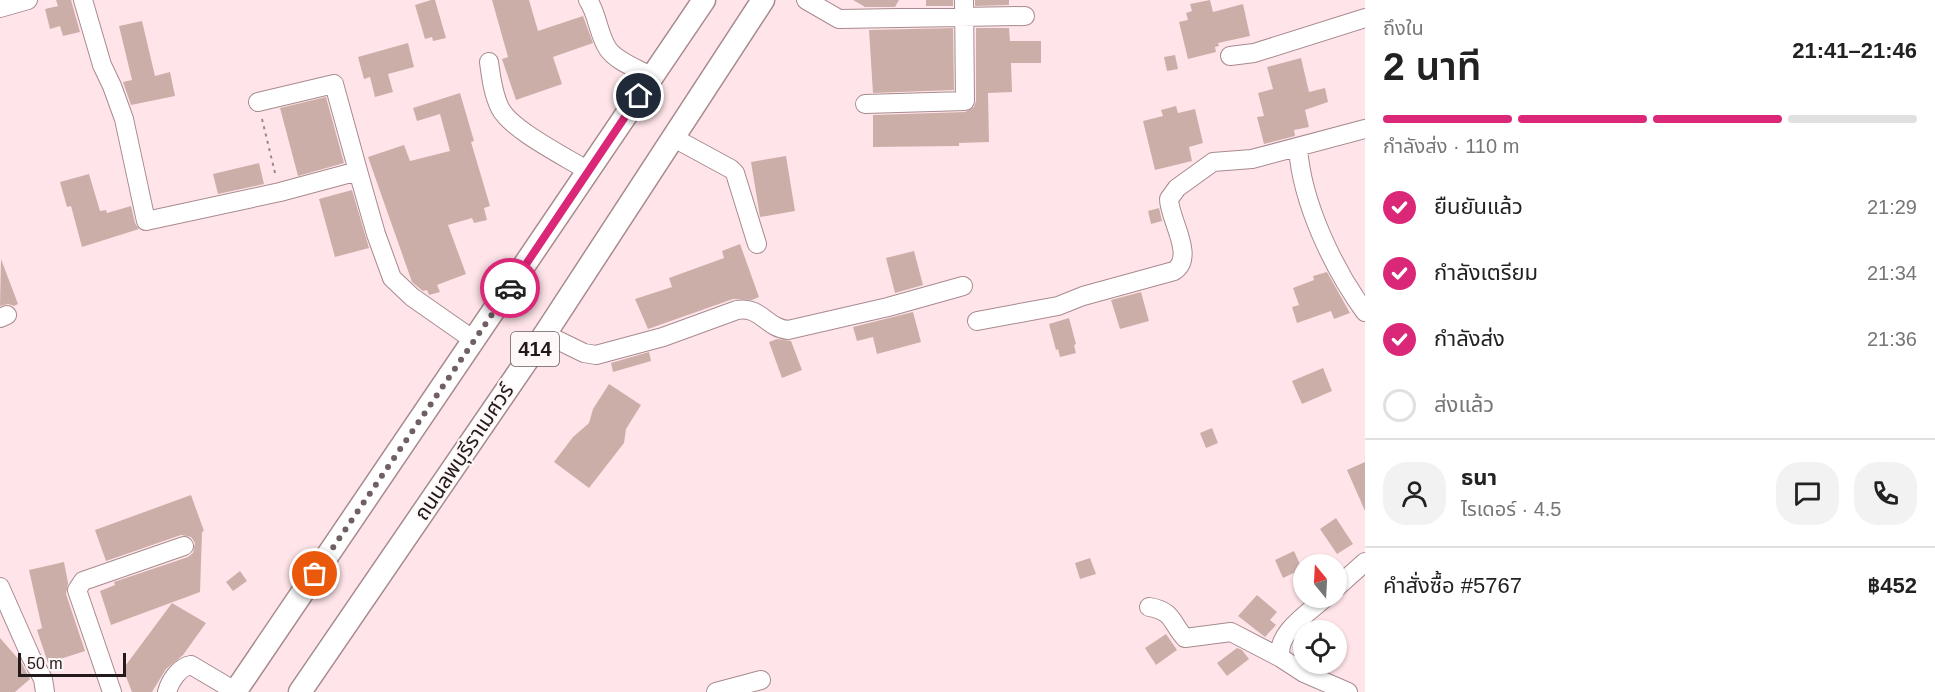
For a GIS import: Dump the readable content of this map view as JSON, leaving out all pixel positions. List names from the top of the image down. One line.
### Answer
{"streets":{"main road":["414","ถนนลพบุรีราเมศวร์"]},"scale_bar":"50 m","north":"top","page":{"heading":["2 นาที","ถึงใน","21:41–21:46"],"panel":["ธนา","ไรเดอร์ · 4.5","คำสั่งซื้อ #5767","฿452"],"bar":"กำลังส่ง · 110 m","list":[["ยืนยันแล้ว","21:29"],["กำลังเตรียม","21:34"],["กำลังส่ง","21:36"],"ส่งแล้ว"],"scale":"50 m"}}
